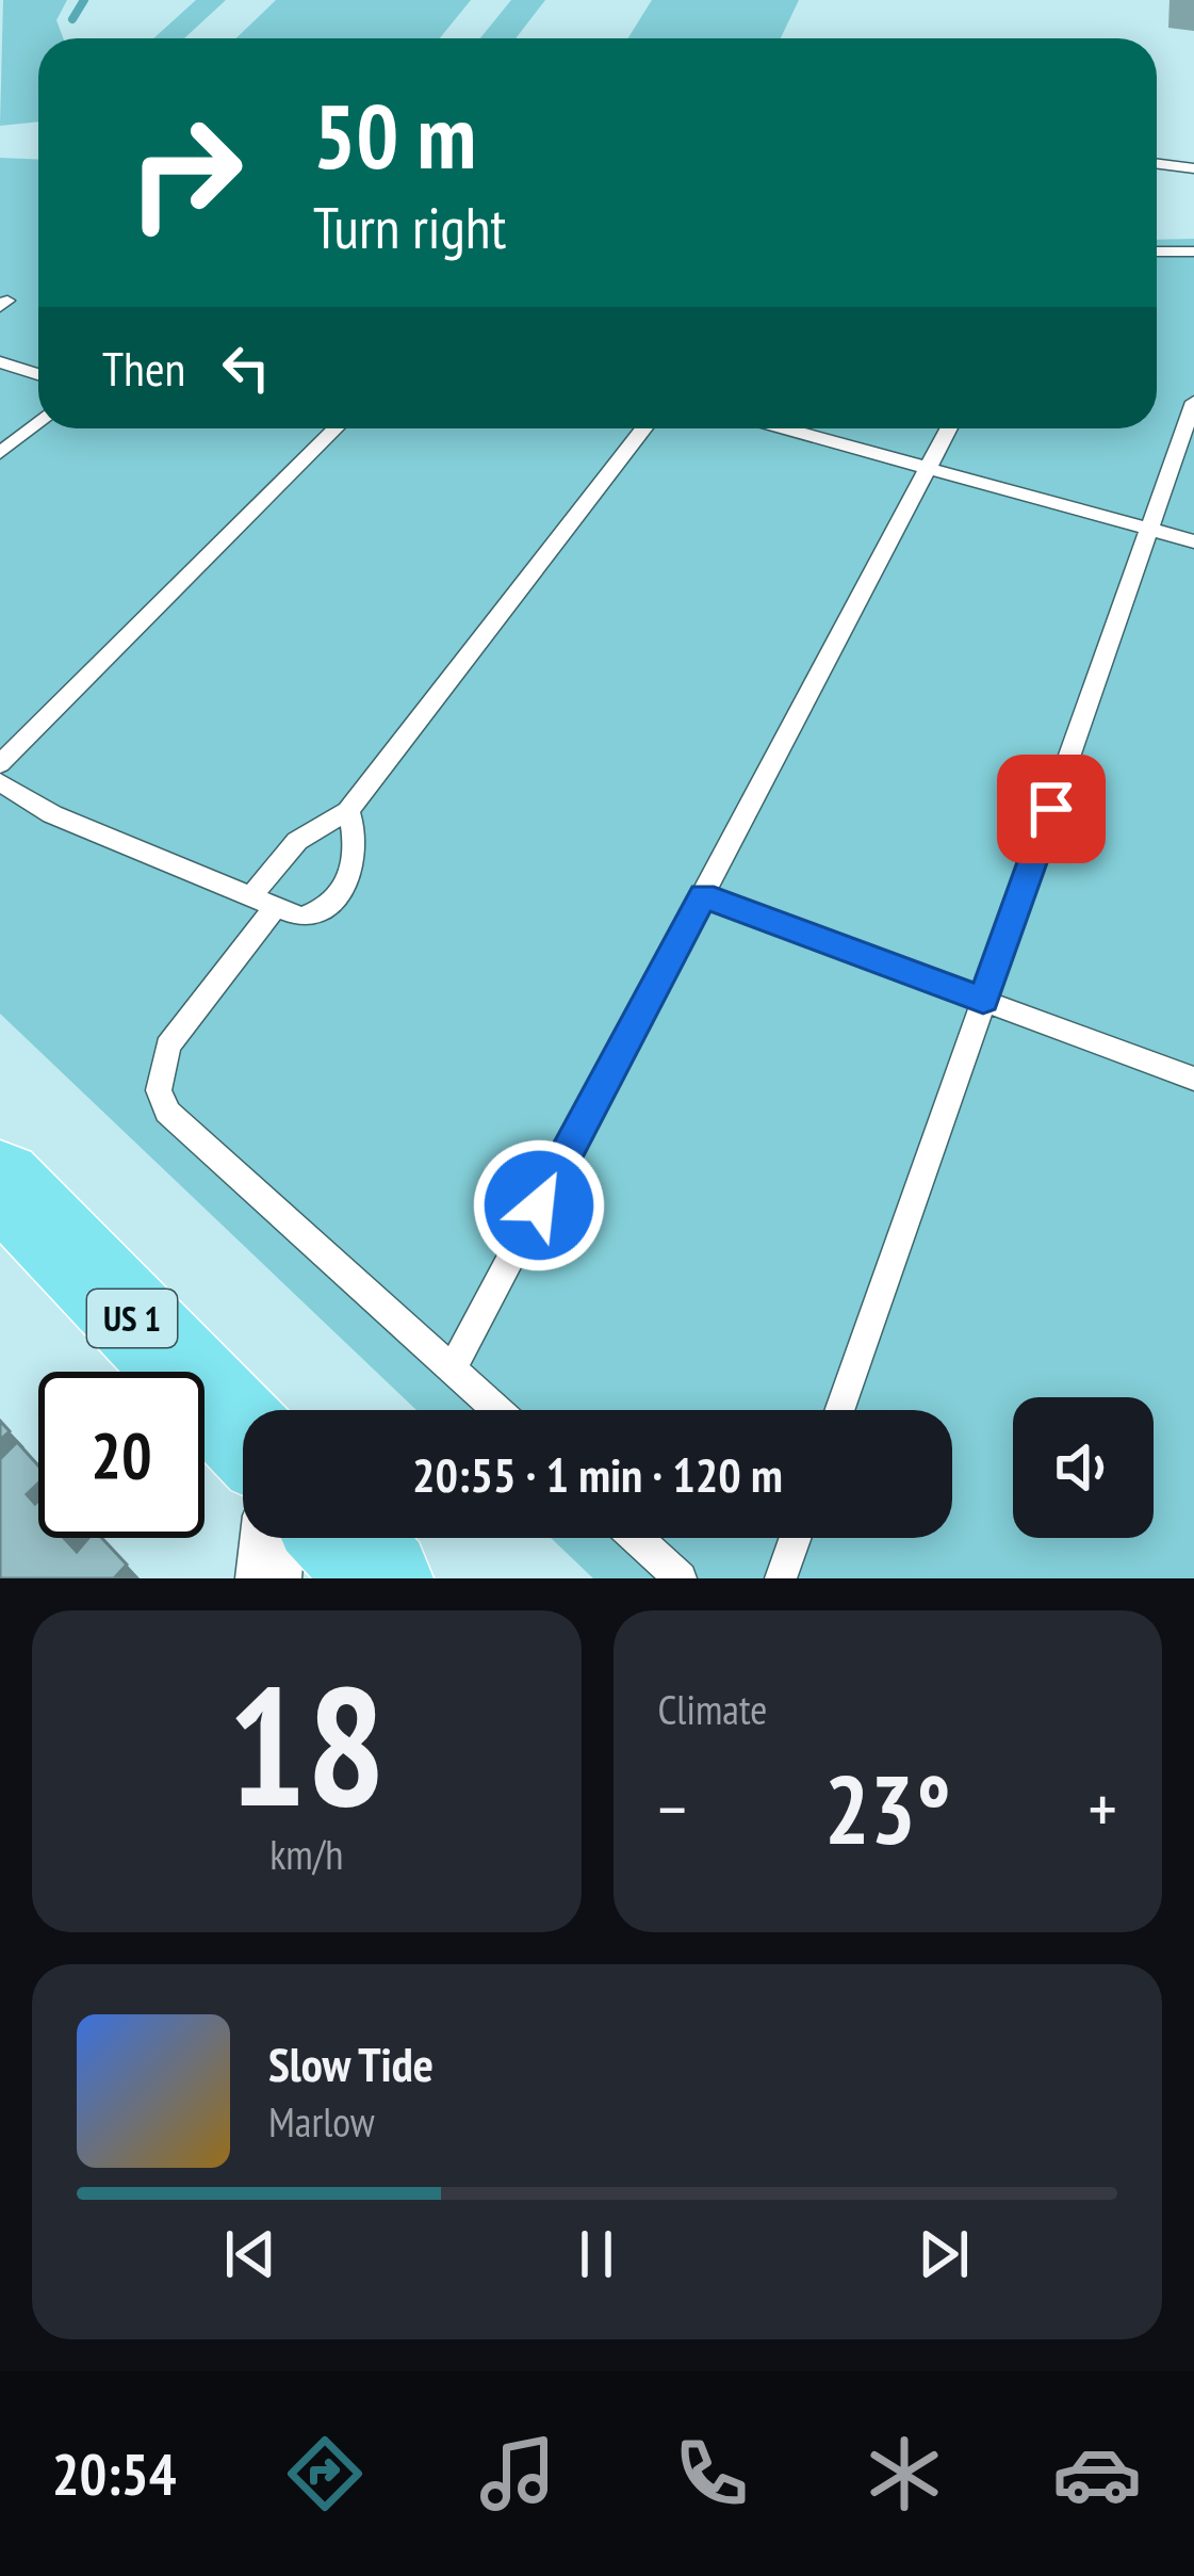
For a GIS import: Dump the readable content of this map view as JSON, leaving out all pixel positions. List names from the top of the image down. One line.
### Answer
{"streets":{"main road":["US 1"]},"page":{"turn":["50 m","Turn right"],"then":"Then","limit":"20","trip":"20:55 · 1 min · 120 m","tile":[["18","km/h"],"Climate"],"heat":["−","23°","+"],"song":["Slow Tide","Marlow"],"tabs":"20:54"}}
